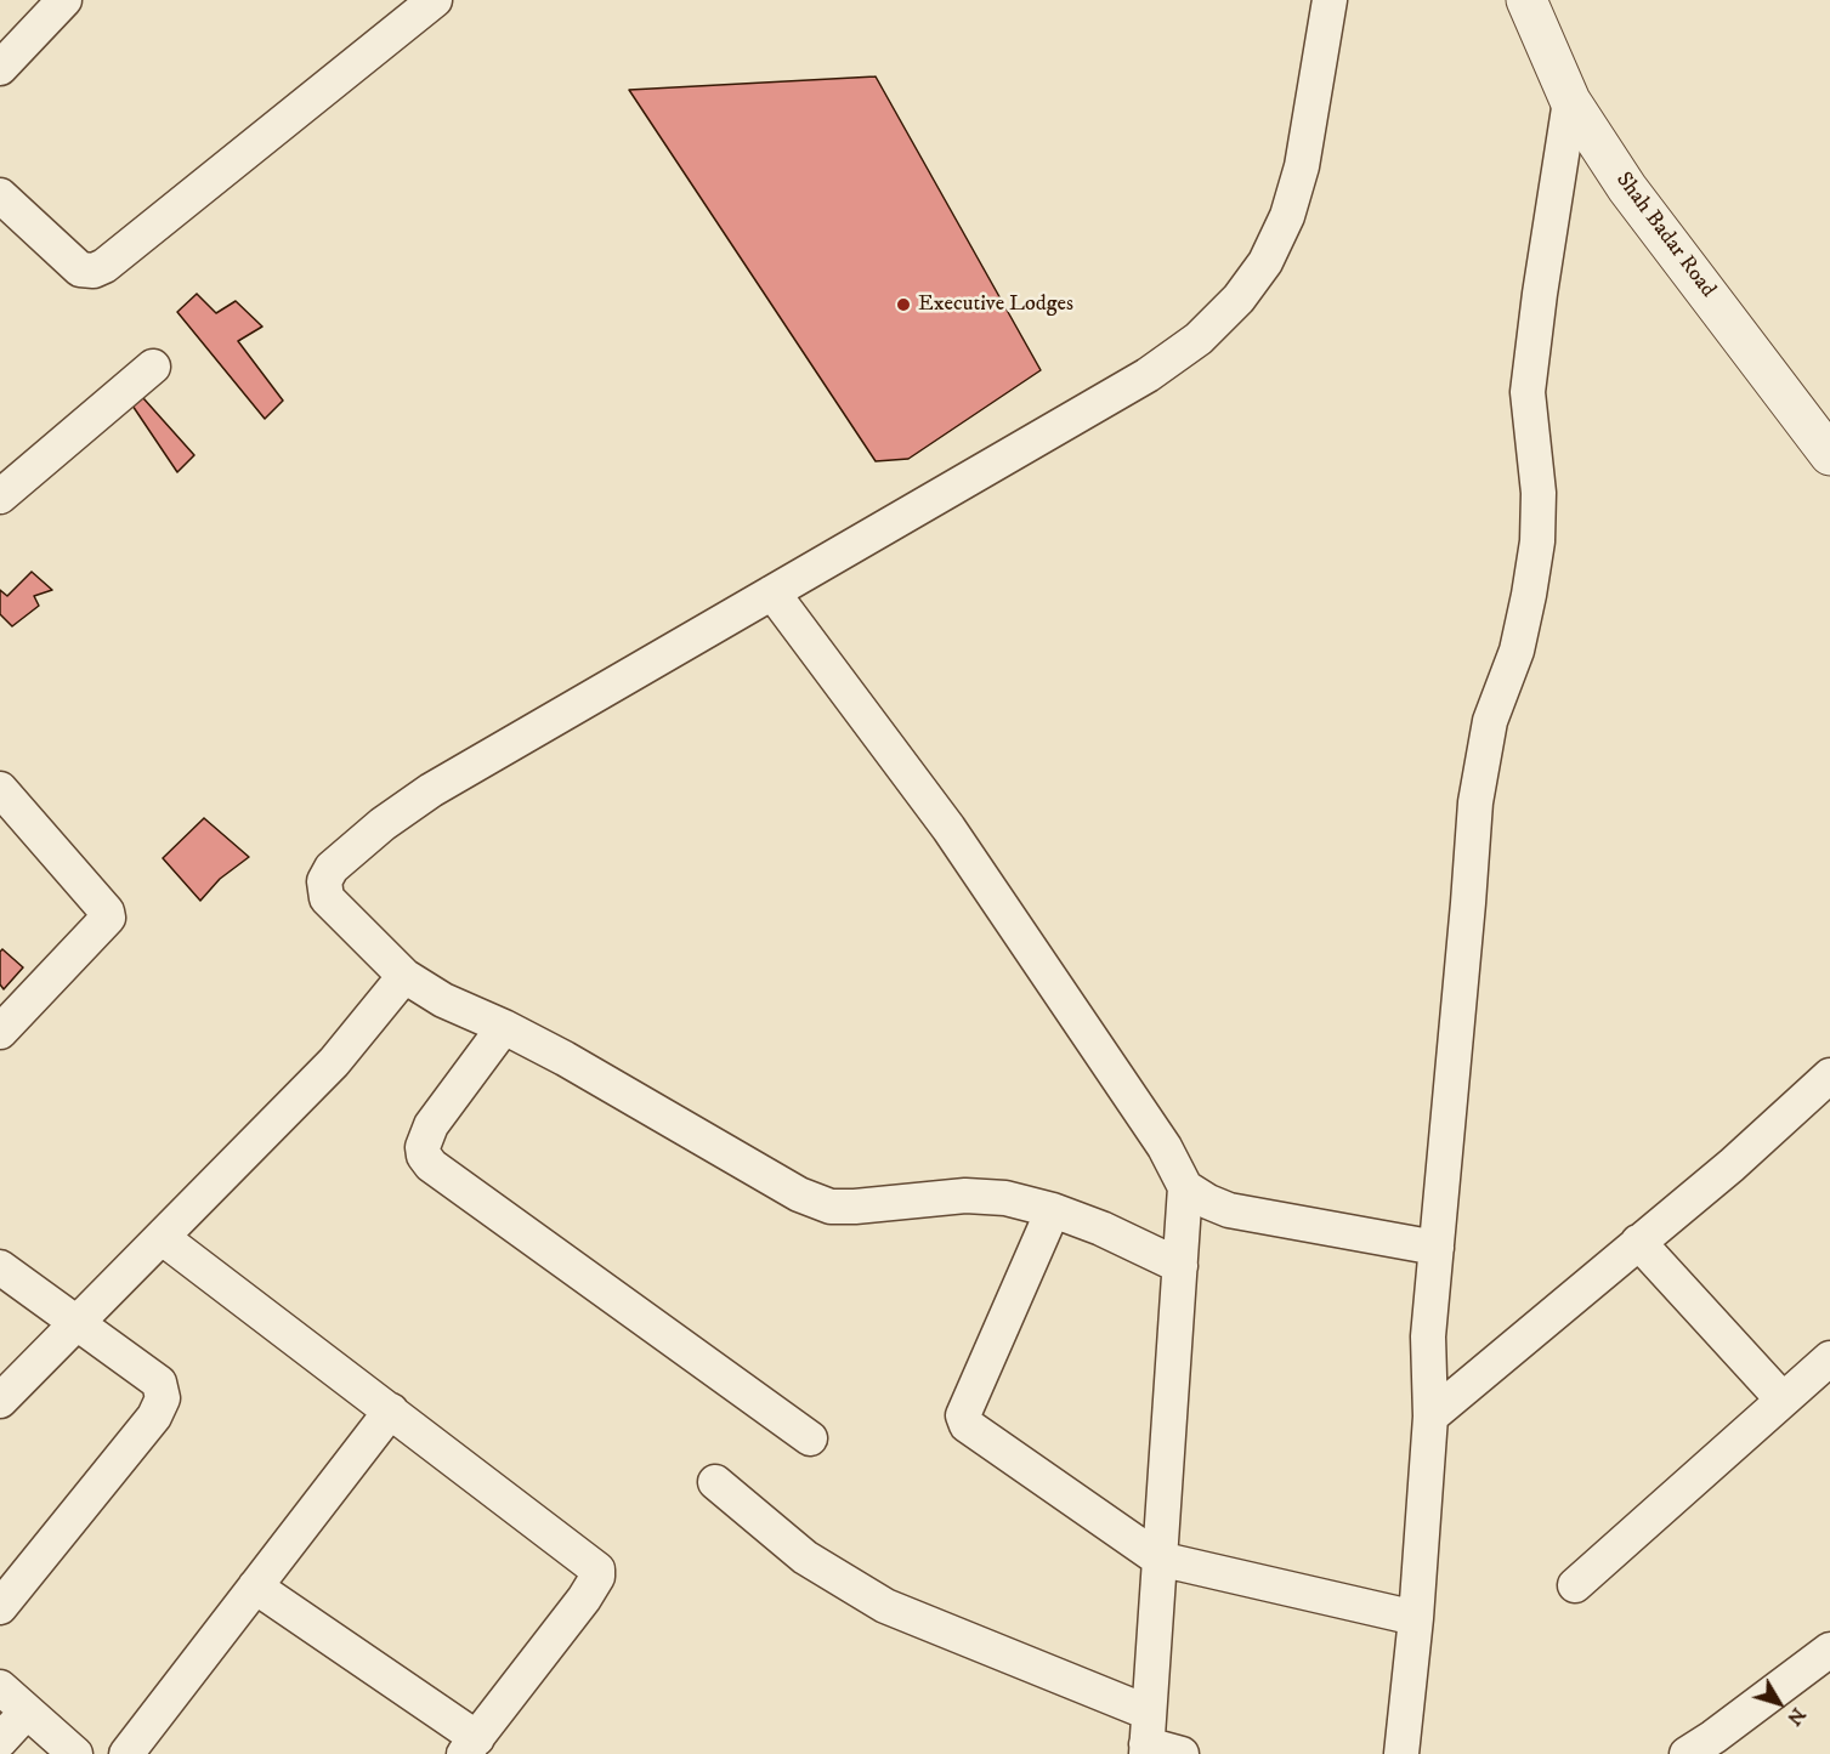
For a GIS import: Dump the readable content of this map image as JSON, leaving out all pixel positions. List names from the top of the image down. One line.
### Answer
{"streets":{"street":["Shah Badar Road"]},"places":["Executive Lodges"],"north":"bottom right"}
